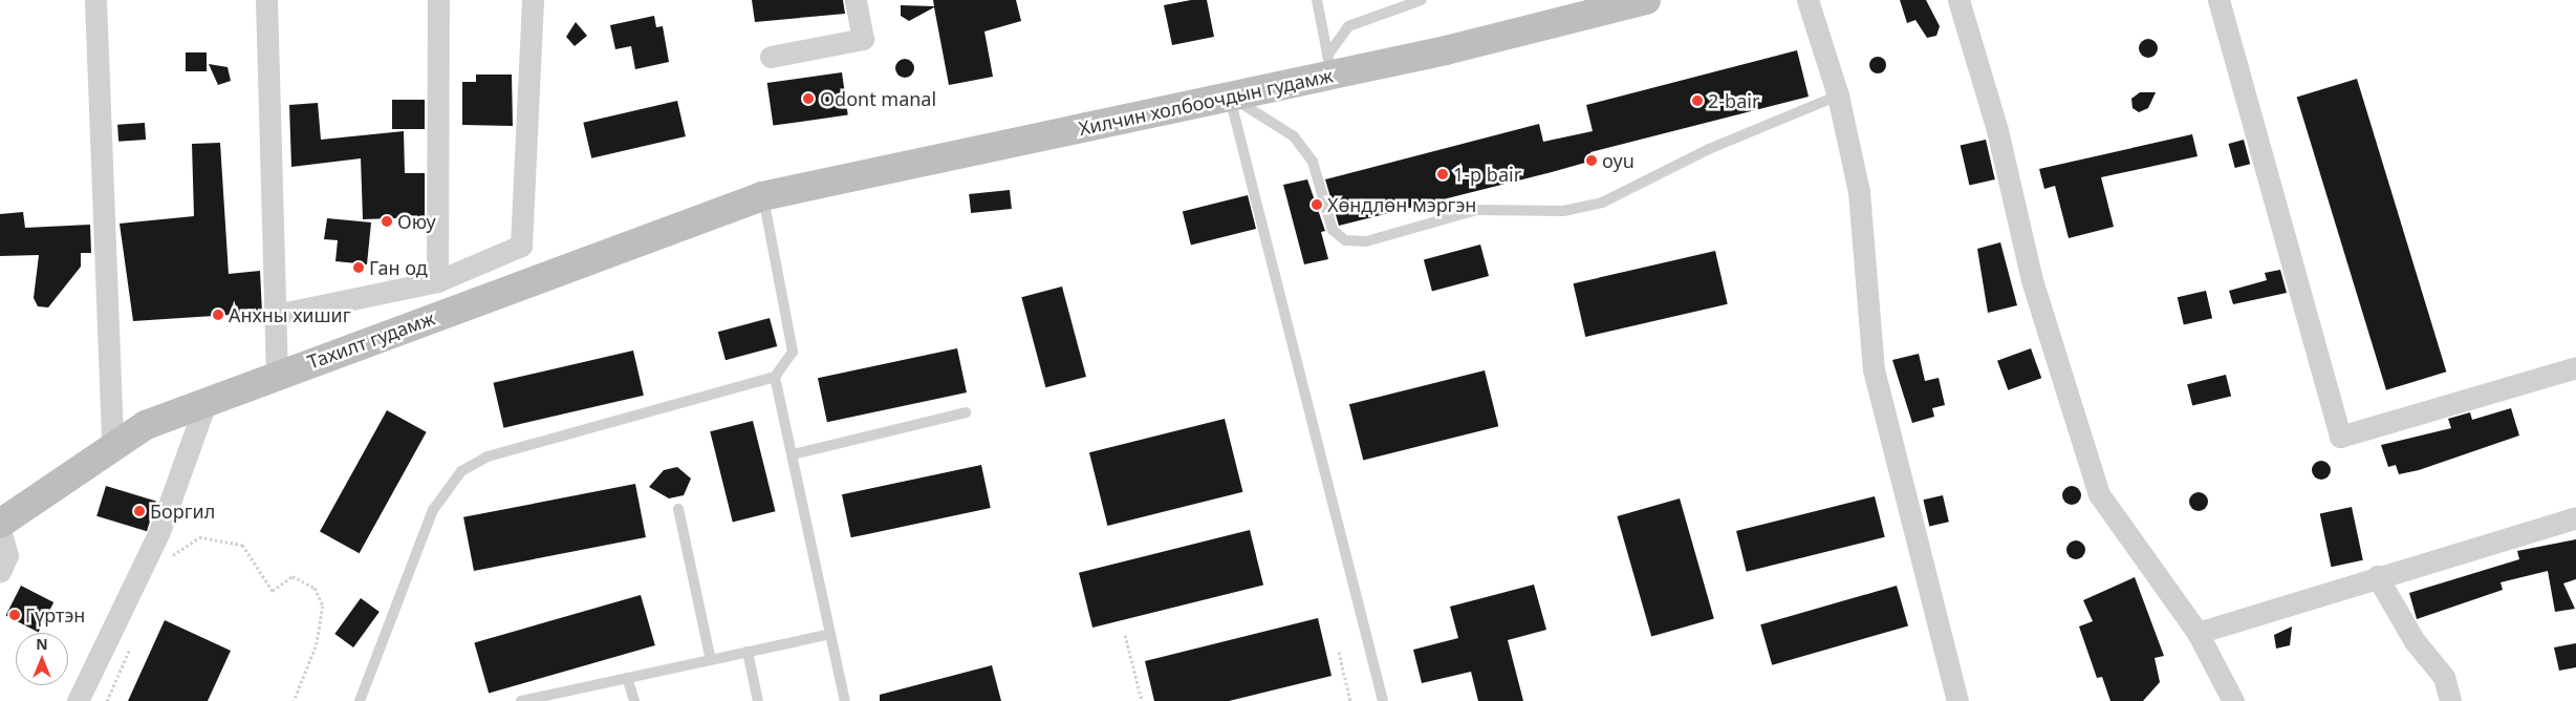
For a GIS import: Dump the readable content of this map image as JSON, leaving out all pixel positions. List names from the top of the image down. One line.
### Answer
{"streets":{"main road":["Хилчин холбоочдын гудамж","Тахилт гудамж"]},"crossings":[["Хилчин холбоочдын гудамж","Тахилт гудамж"]],"places":["Odont manal","2-bair","oyu","1-p bair","Хөндлөн мэргэн","Оюу","Ган од","Анхны хишиг","Боргил","Гүртэн"],"north":"top"}
